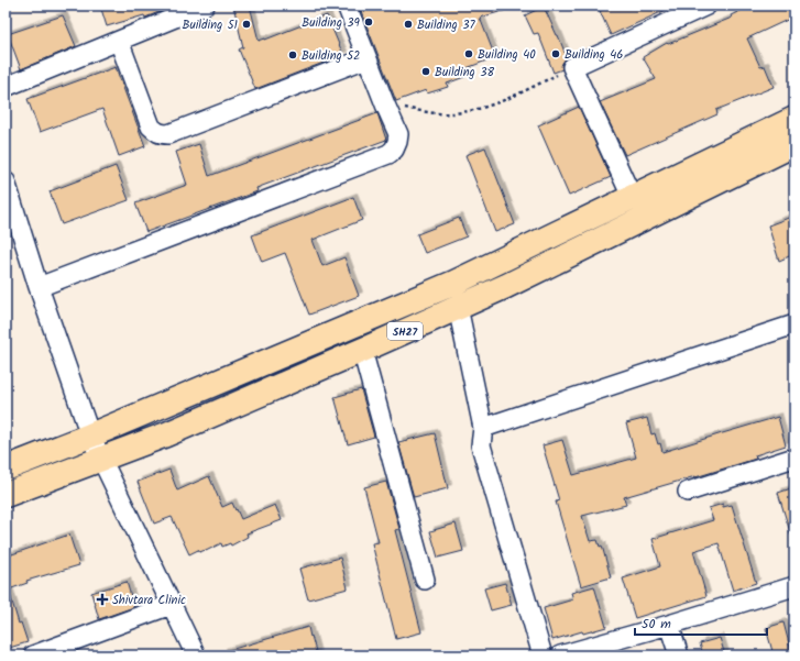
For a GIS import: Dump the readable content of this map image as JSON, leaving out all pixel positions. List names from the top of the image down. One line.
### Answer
{"streets":{"main road":["SH27"]},"places":{"other":["Building 39","Building 51","Building 37","Building 40","Building 46","Building 52","Building 38"],"health":["Shivtara Clinic"]},"scale_bar":"50 m"}
